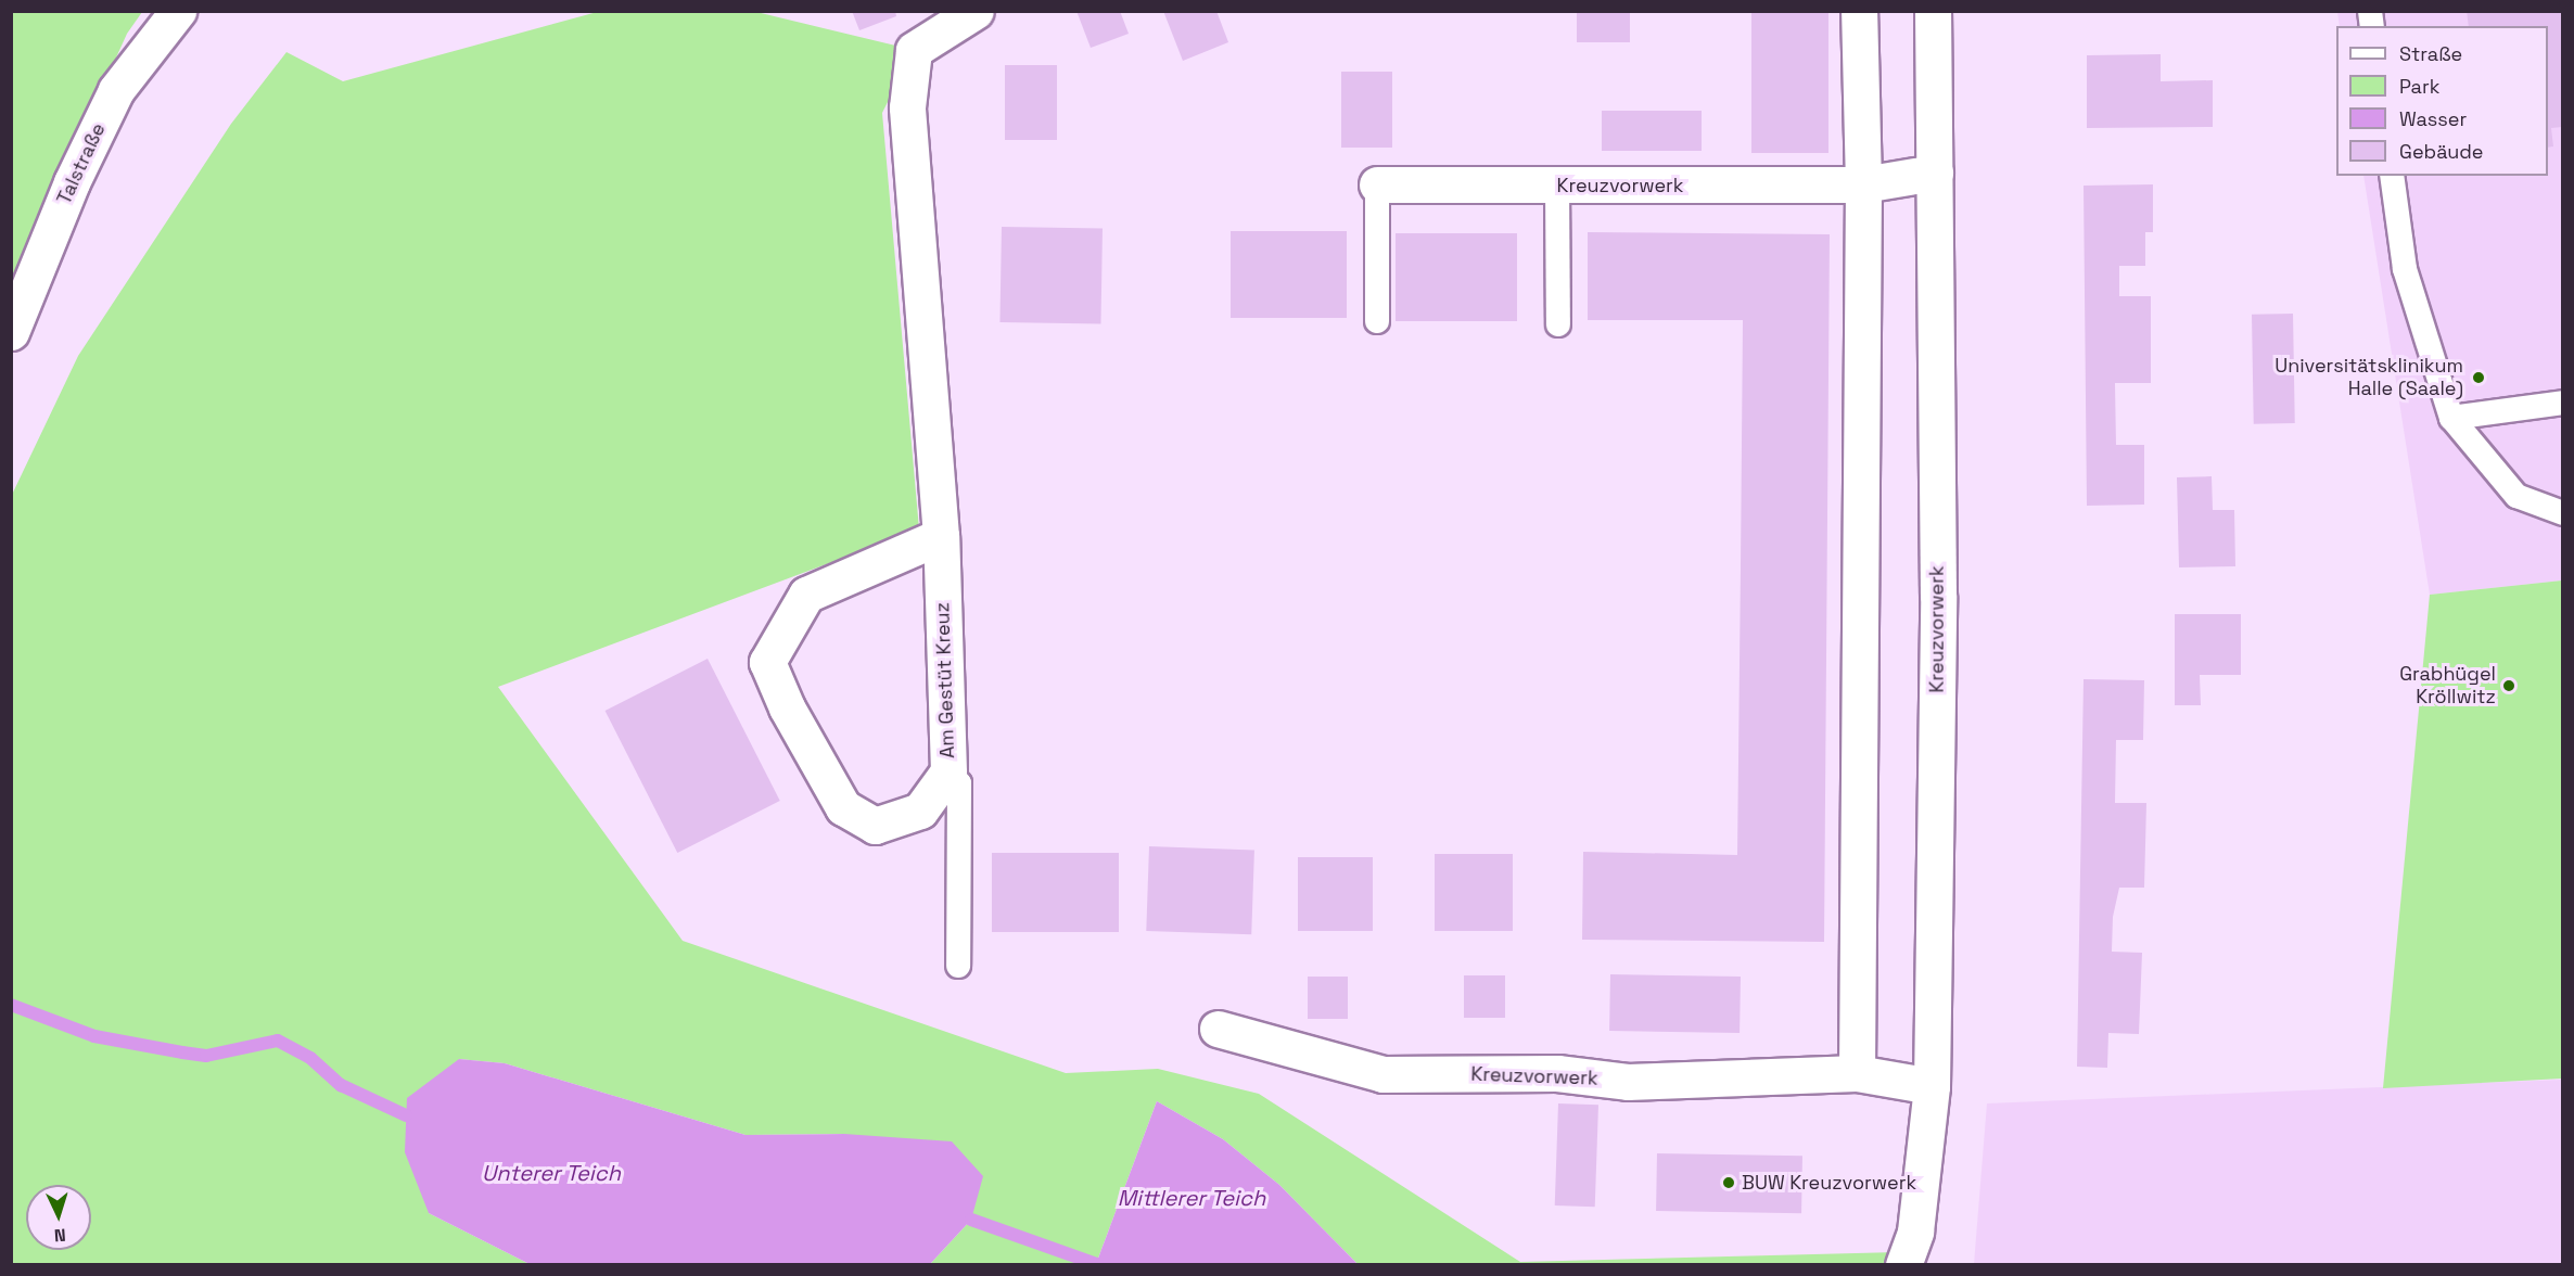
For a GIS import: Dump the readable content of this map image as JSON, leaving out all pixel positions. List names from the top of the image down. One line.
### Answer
{"streets":{"street":["Talstraße","Kreuzvorwerk","Am Gestüt Kreuz"]},"water":["Unterer Teich","Mittlerer Teich"],"places":["Universitätsklinikum Halle (Saale)","Grabhügel Kröllwitz","BUW Kreuzvorwerk"],"legend":["Straße","Park","Wasser","Gebäude"],"north":"bottom"}
